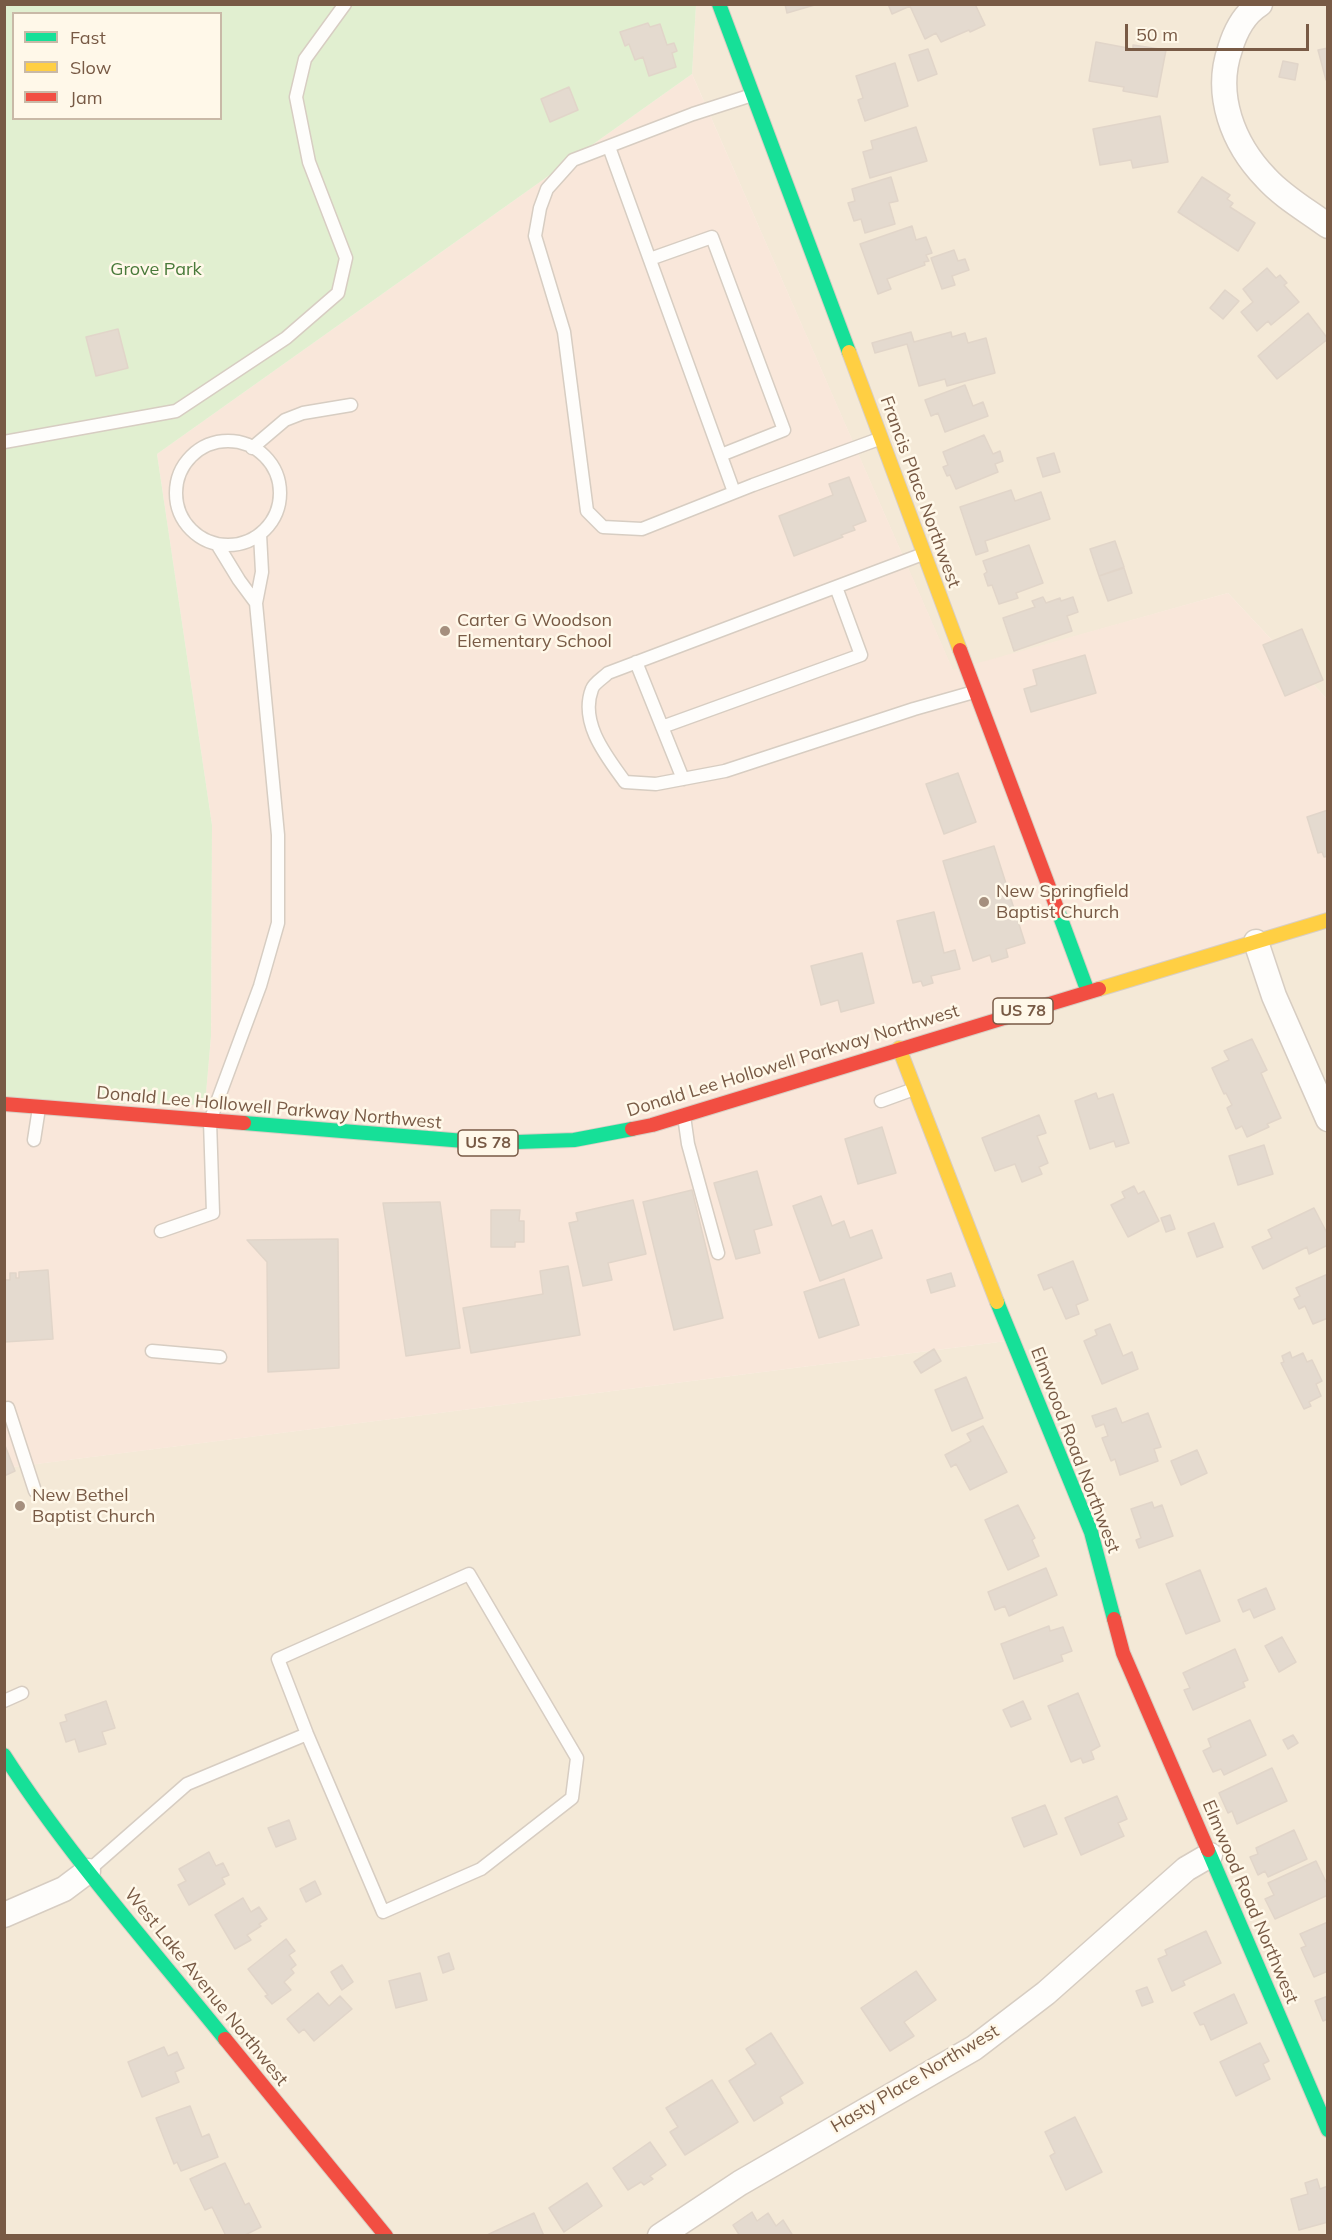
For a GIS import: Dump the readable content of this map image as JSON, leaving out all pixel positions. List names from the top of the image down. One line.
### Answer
{"streets":{"street":["Francis Place Northwest","US 78","Donald Lee Hollowell Parkway Northwest","Elmwood Road Northwest","West Lake Avenue Northwest","Hasty Place Northwest"]},"crossings":[["Francis Place Northwest","Donald Lee Hollowell Parkway Northwest"],["Donald Lee Hollowell Parkway Northwest","Elmwood Road Northwest"],["Elmwood Road Northwest","Hasty Place Northwest"]],"parks":["Grove Park"],"places":["Carter G Woodson Elementary School","New Springfield Baptist Church","New Bethel Baptist Church"],"legend":["Fast","Slow","Jam"],"scale_bar":"50 m"}
